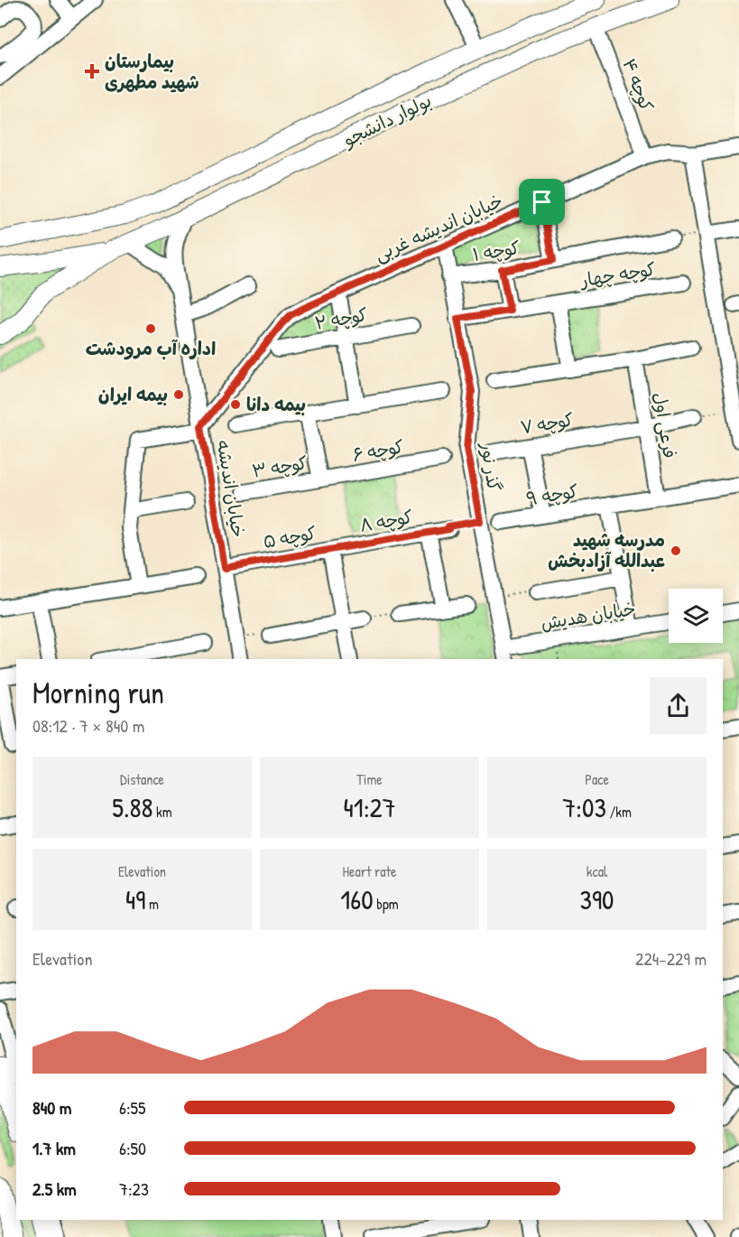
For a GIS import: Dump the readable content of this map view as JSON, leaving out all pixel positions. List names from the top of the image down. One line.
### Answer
{"streets":{"main road":["بولوار دانشجو"],"street":["کوچه ۴","خیابان اندیشه غربی","کوچه ۱","کوچه چهار","کوچه ۲","کوچه ۷","فرعی اول","کوچه ۶","کوچه ۳","گذر نور","خیابان اندیشه","کوچه ۹","کوچه ۸","کوچه ۵","خیابان هدیش"]},"crossings":[["کوچه ۴","بولوار دانشجو"],["کوچه ۴","خیابان اندیشه غربی"],["بولوار دانشجو","خیابان اندیشه"],["خیابان اندیشه غربی","گذر نور"],["خیابان اندیشه غربی","خیابان اندیشه"],["کوچه ۱","گذر نور"],["کوچه ۷","فرعی اول"],["فرعی اول","کوچه ۹"],["کوچه ۶","کوچه ۳"],["گذر نور","خیابان هدیش"],["خیابان اندیشه","کوچه ۵"],["کوچه ۸","کوچه ۵"]],"places":{"health":["بیمارستان شهید مطهری"],"other":["اداره آب مرودشت","بیمه ایران","بیمه دانا","مدرسه شهید عبدالله آزادبخش"]},"page":{"heading":["Morning run","08:12 · 7 × 840 m"],"stats":[["Distance","5.88 km"],["Time","41:27"],["Pace","7:03 /km"],["Elevation","49 m"],["Heart rate","160 bpm"],["kcal","390"]],"chart":["Elevation","224–229 m"],"list":[{"name":"840 m","note":"6:55"},{"name":"1.7 km","note":"6:50"},{"name":"2.5 km","note":"7:23"}]}}
